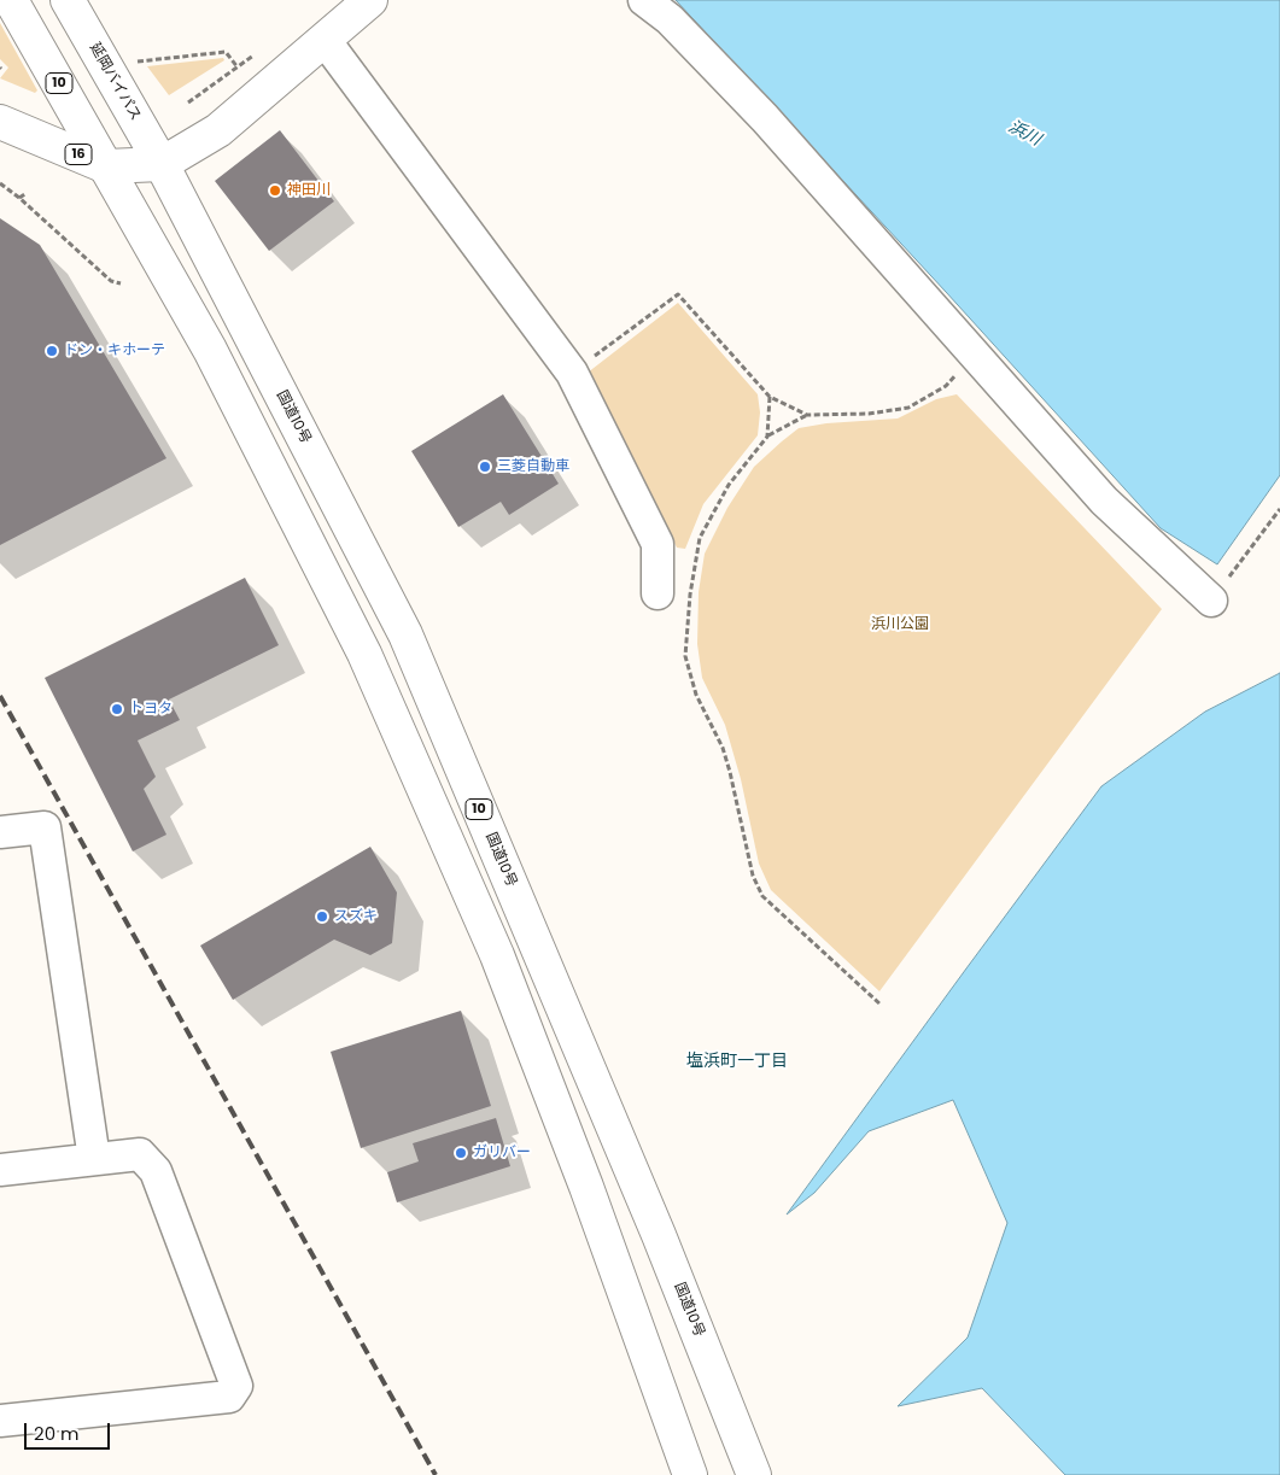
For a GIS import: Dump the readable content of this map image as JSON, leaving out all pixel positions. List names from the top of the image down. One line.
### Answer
{"streets":{"main road":["延岡バイパス","10","16","国道10号"]},"crossings":[["延岡バイパス","16"],["延岡バイパス","国道10号"],["10","16"],["16","国道10号"]],"districts":["塩浜町一丁目"],"water":["浜川"],"parks":["浜川公園"],"places":["神田川","ドン・キホーテ","三菱自動車","トヨタ","スズキ","ガリバー"],"scale_bar":"20 m"}
